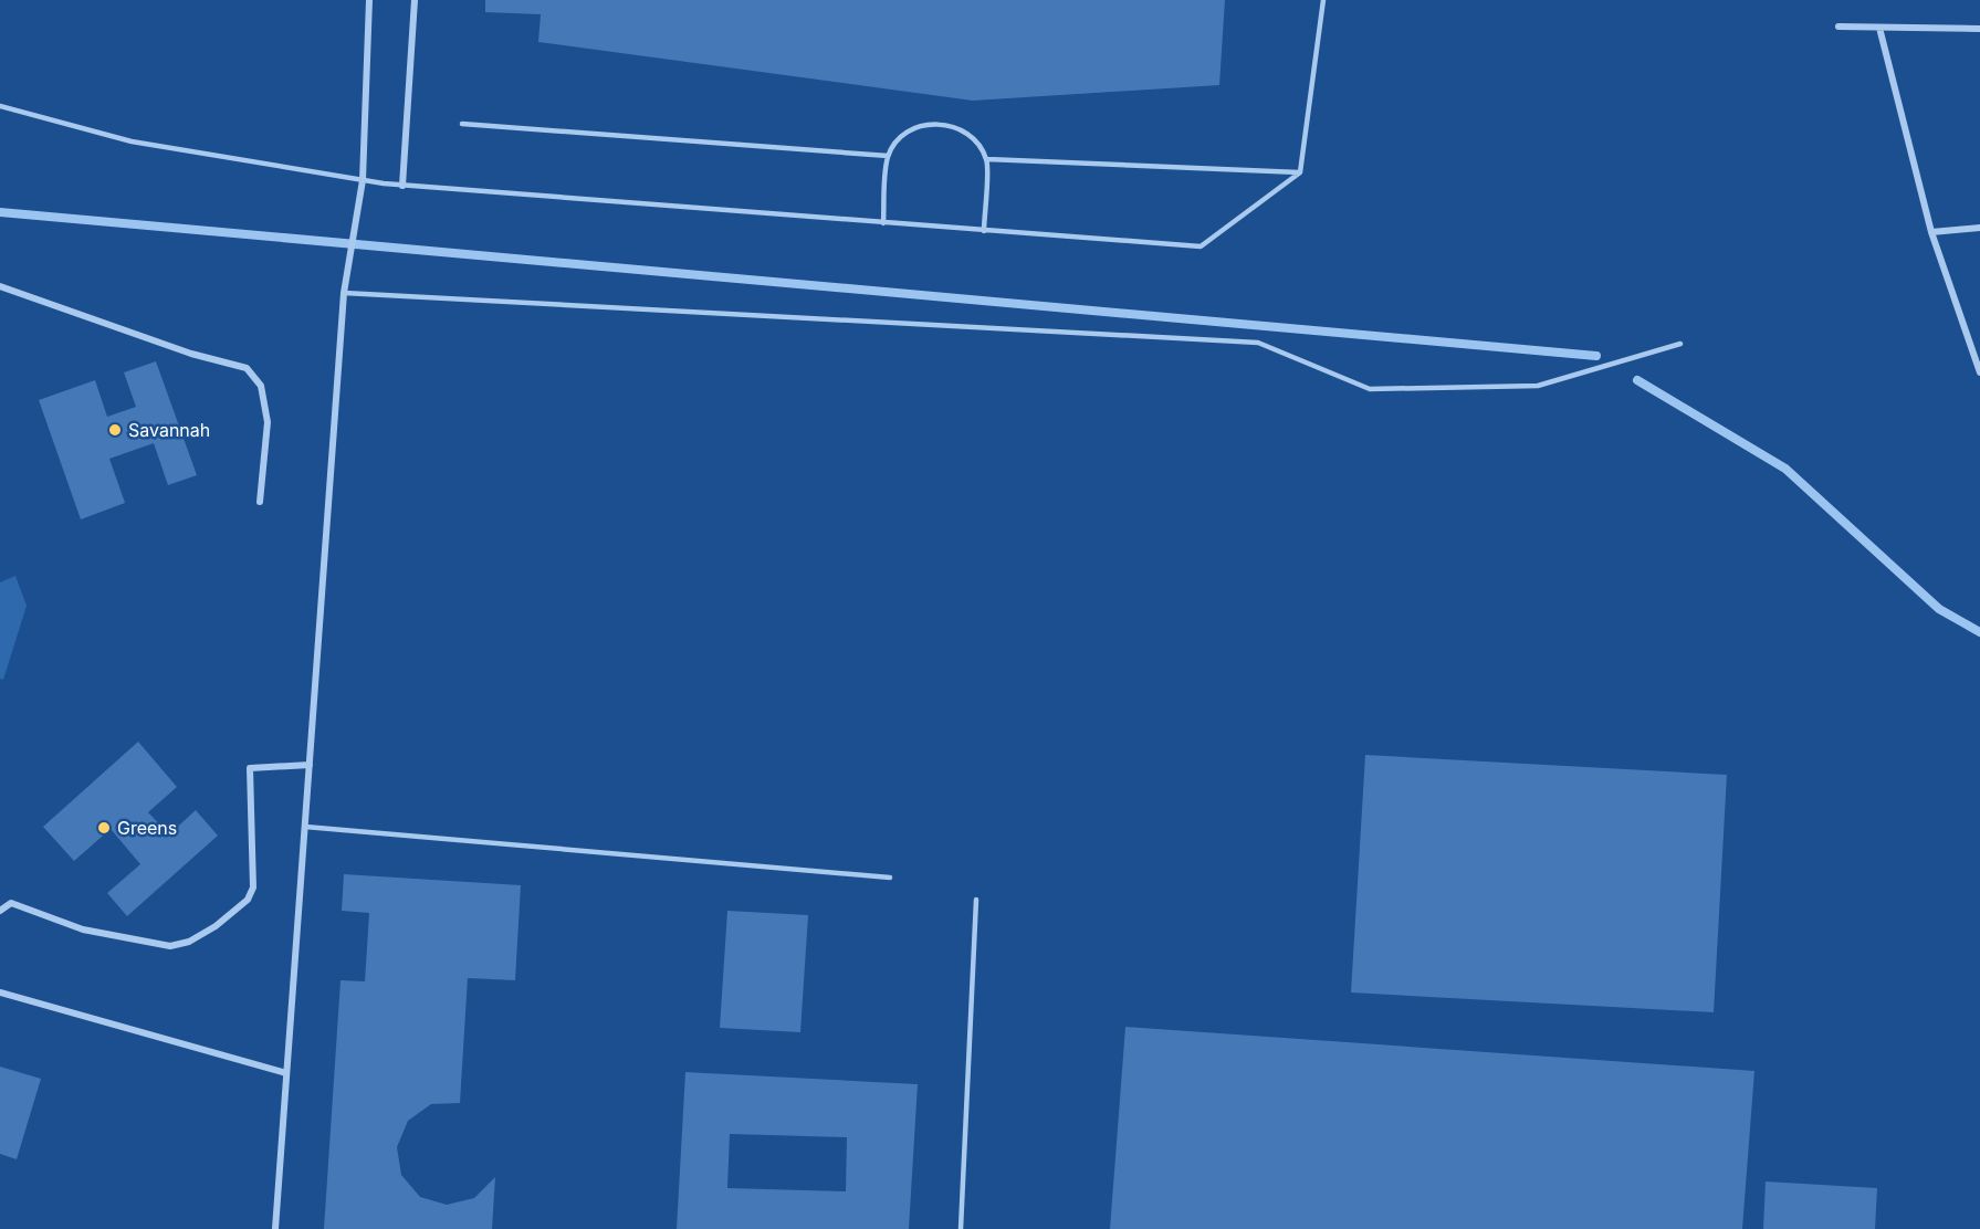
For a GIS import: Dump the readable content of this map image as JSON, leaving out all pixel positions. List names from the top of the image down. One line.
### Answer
{"places":["Savannah","Greens"]}
